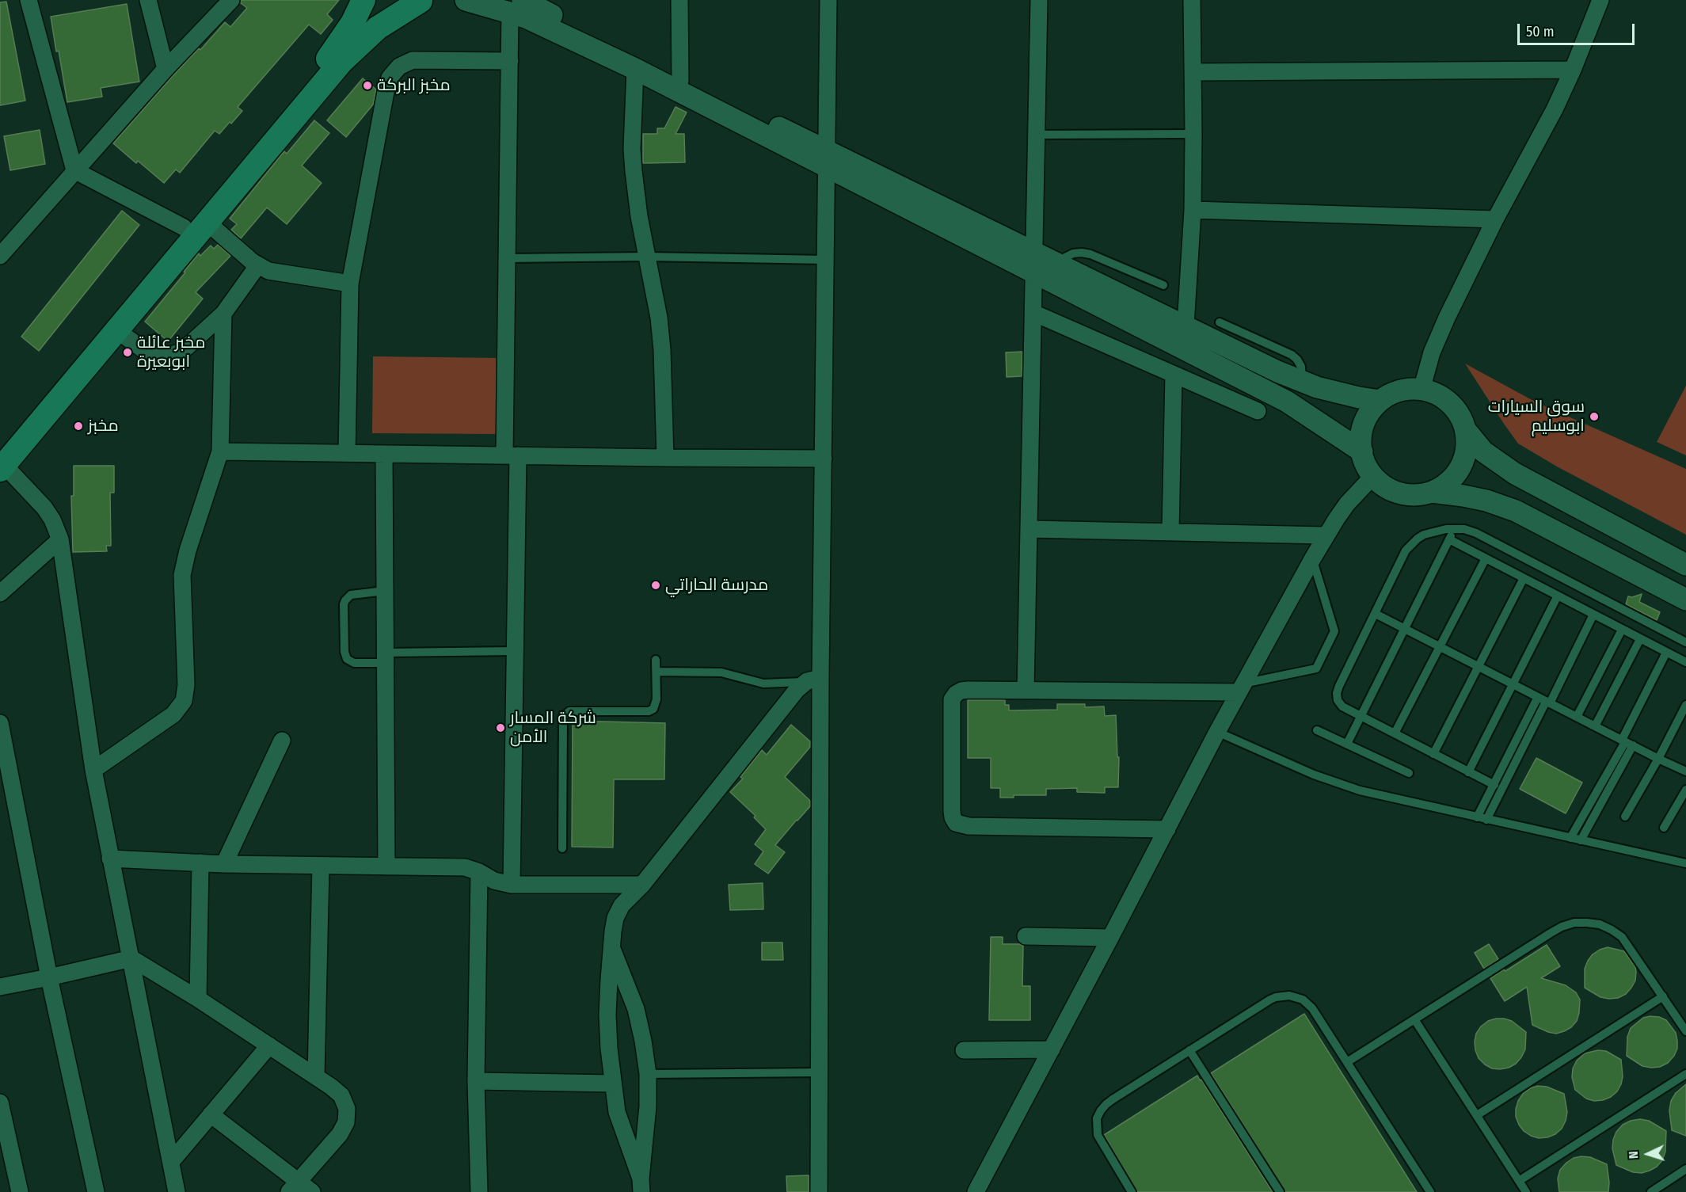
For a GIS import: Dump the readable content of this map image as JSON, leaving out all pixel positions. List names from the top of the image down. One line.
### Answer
{"places":["مخبز البركة","مخبز عائلة ابوبعيرة","سوق السيارات ابوسليم","مخبز","مدرسة الحاراتي","شركة المسار الأمن"],"scale_bar":"50 m","north":"left"}
